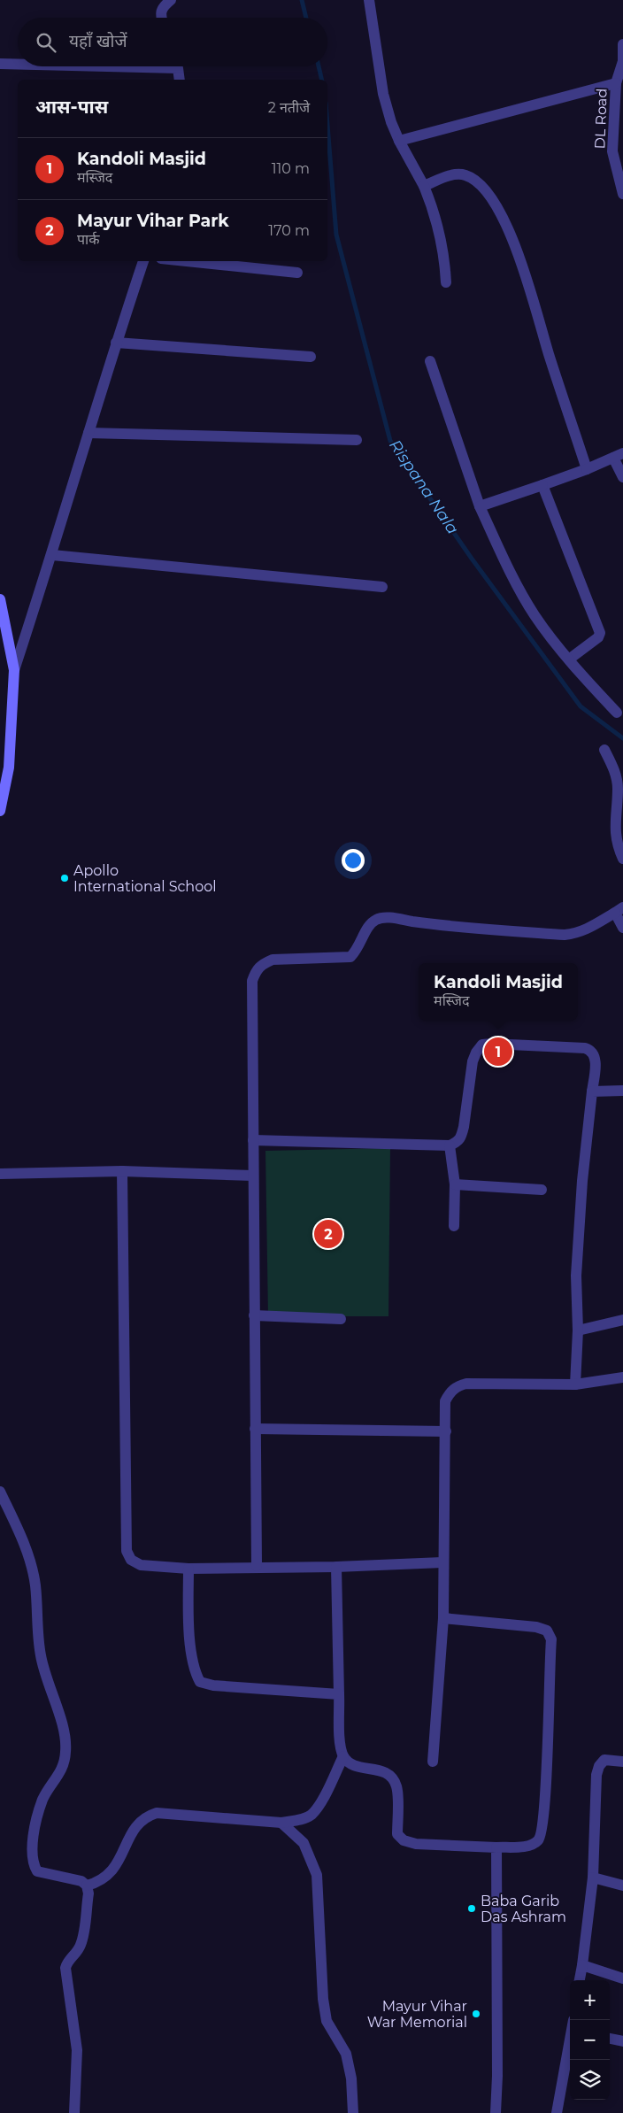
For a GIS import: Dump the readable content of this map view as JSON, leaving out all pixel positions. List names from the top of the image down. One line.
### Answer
{"streets":{"street":["DL Road"]},"water":["Rispana Nala"],"places":["Apollo International School","Baba Garib Das Ashram","Mayur Vihar War Memorial"],"page":{"search":"यहाँ खोजें","heading":["आस-पास","2 नतीजे"],"list":[{"mark":"1","name":"Kandoli Masjid","note":"मस्जिद","value":"110 m"},{"mark":"2","name":"Mayur Vihar Park","note":"पार्क","value":"170 m"}],"popup":["Kandoli Masjid","मस्जिद"],"pins":["1","2"],"map_buttons":["+","−"]}}
